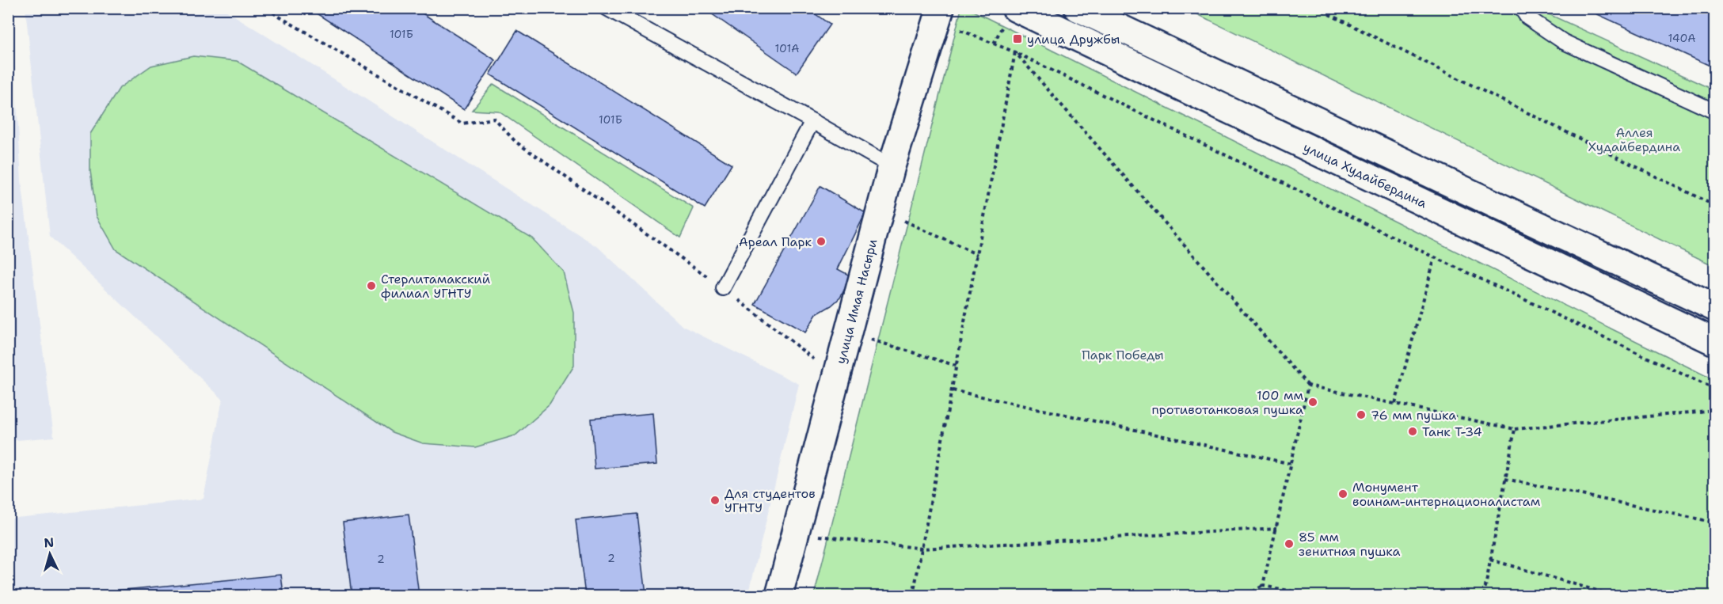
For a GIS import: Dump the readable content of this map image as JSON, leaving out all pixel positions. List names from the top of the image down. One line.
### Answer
{"streets":{"main road":["улица Худайбердина","улица Имая Насыри"]},"parks":["Аллея Худайбердина","Парк Победы"],"places":{"transit":["улица Дружбы"],"other":["Ареал Парк","Стерлитамакский филиал УГНТУ","100 мм противотанковая пушка","76 мм пушка","Танк Т-34","Монумент воинам-интернационалистам","Для студентов УГНТУ","85 мм зенитная пушка"]},"house_numbers":["101Б","140А","101А","101Б","2","2"],"north":"top"}
